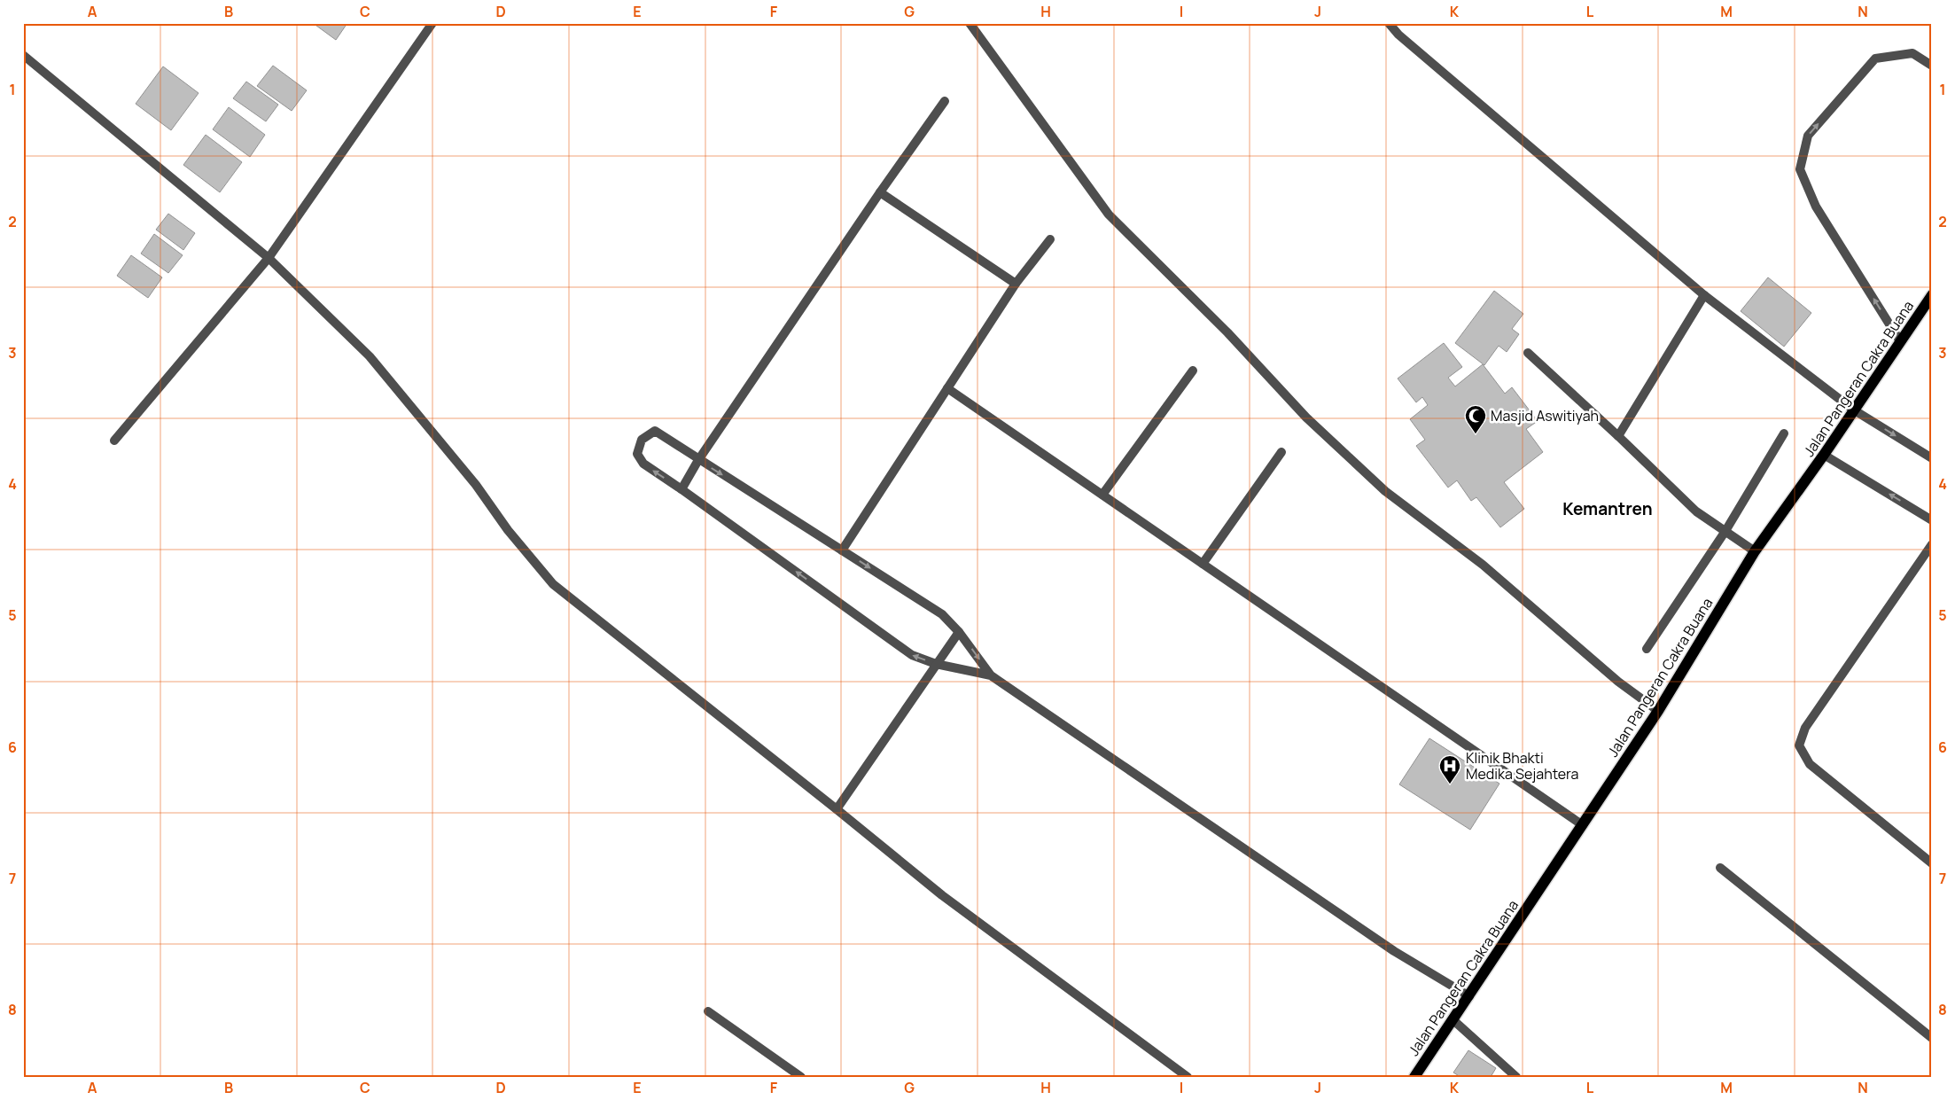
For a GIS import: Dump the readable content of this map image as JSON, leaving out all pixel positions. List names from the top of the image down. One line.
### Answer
{"streets":{"main road":["Jalan Pangeran Cakra Buana"]},"districts":["Kemantren"],"places":{"mosque":["Masjid Aswitiyah"],"hospital":["Klinik Bhakti Medika Sejahtera"]},"grid":{"columns":["A","B","C","D","E","F","G","H","I","J","K","L","M","N"],"rows":["1","2","3","4","5","6","7","8"]}}
